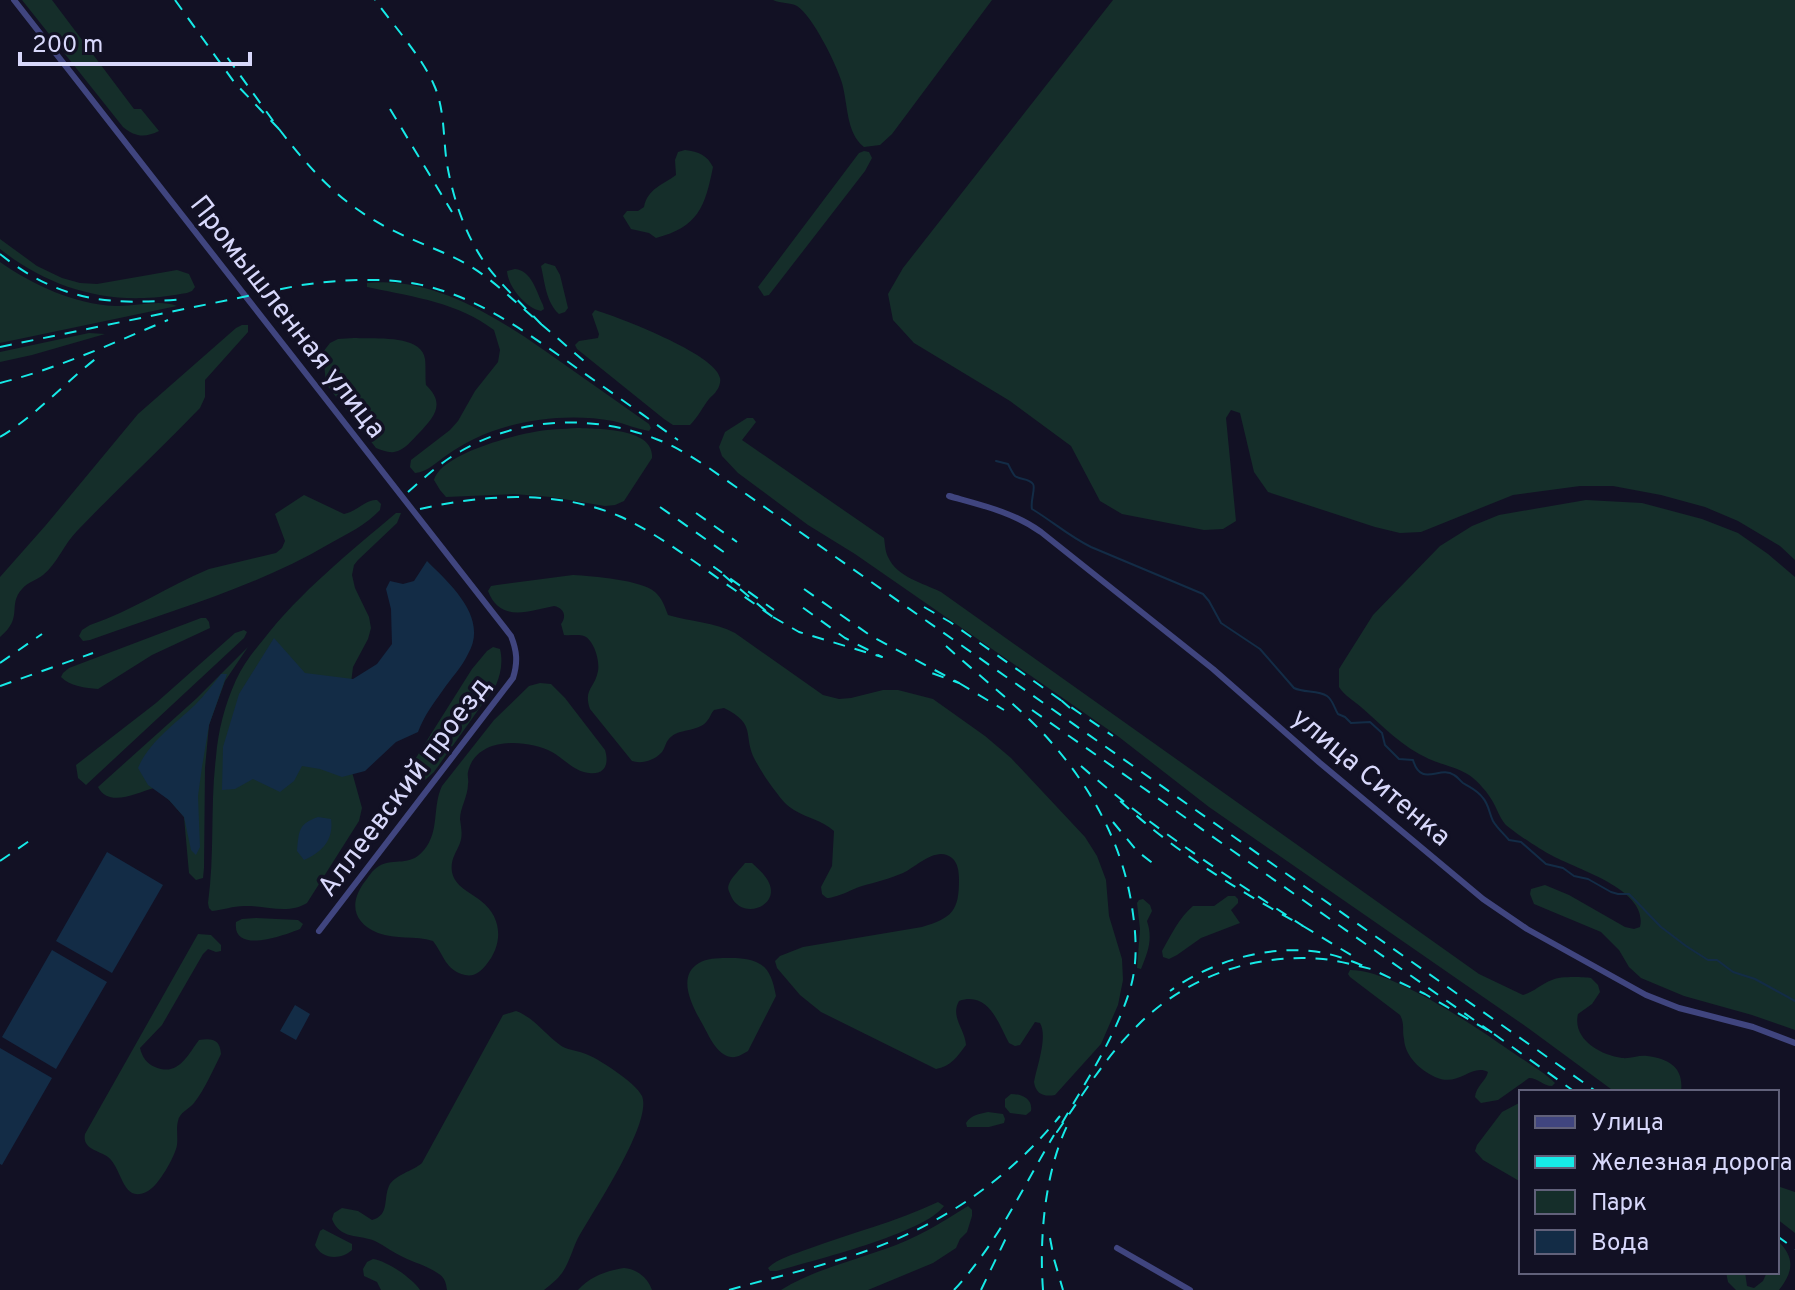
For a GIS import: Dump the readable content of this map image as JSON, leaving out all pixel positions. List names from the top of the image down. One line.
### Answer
{"streets":{"street":["Промышленная улица","улица Ситенка","Аллеевский проезд"]},"crossings":[["Промышленная улица","Аллеевский проезд"]],"legend":["Улица","Железная дорога","Парк","Вода"],"scale_bar":"200 m"}
